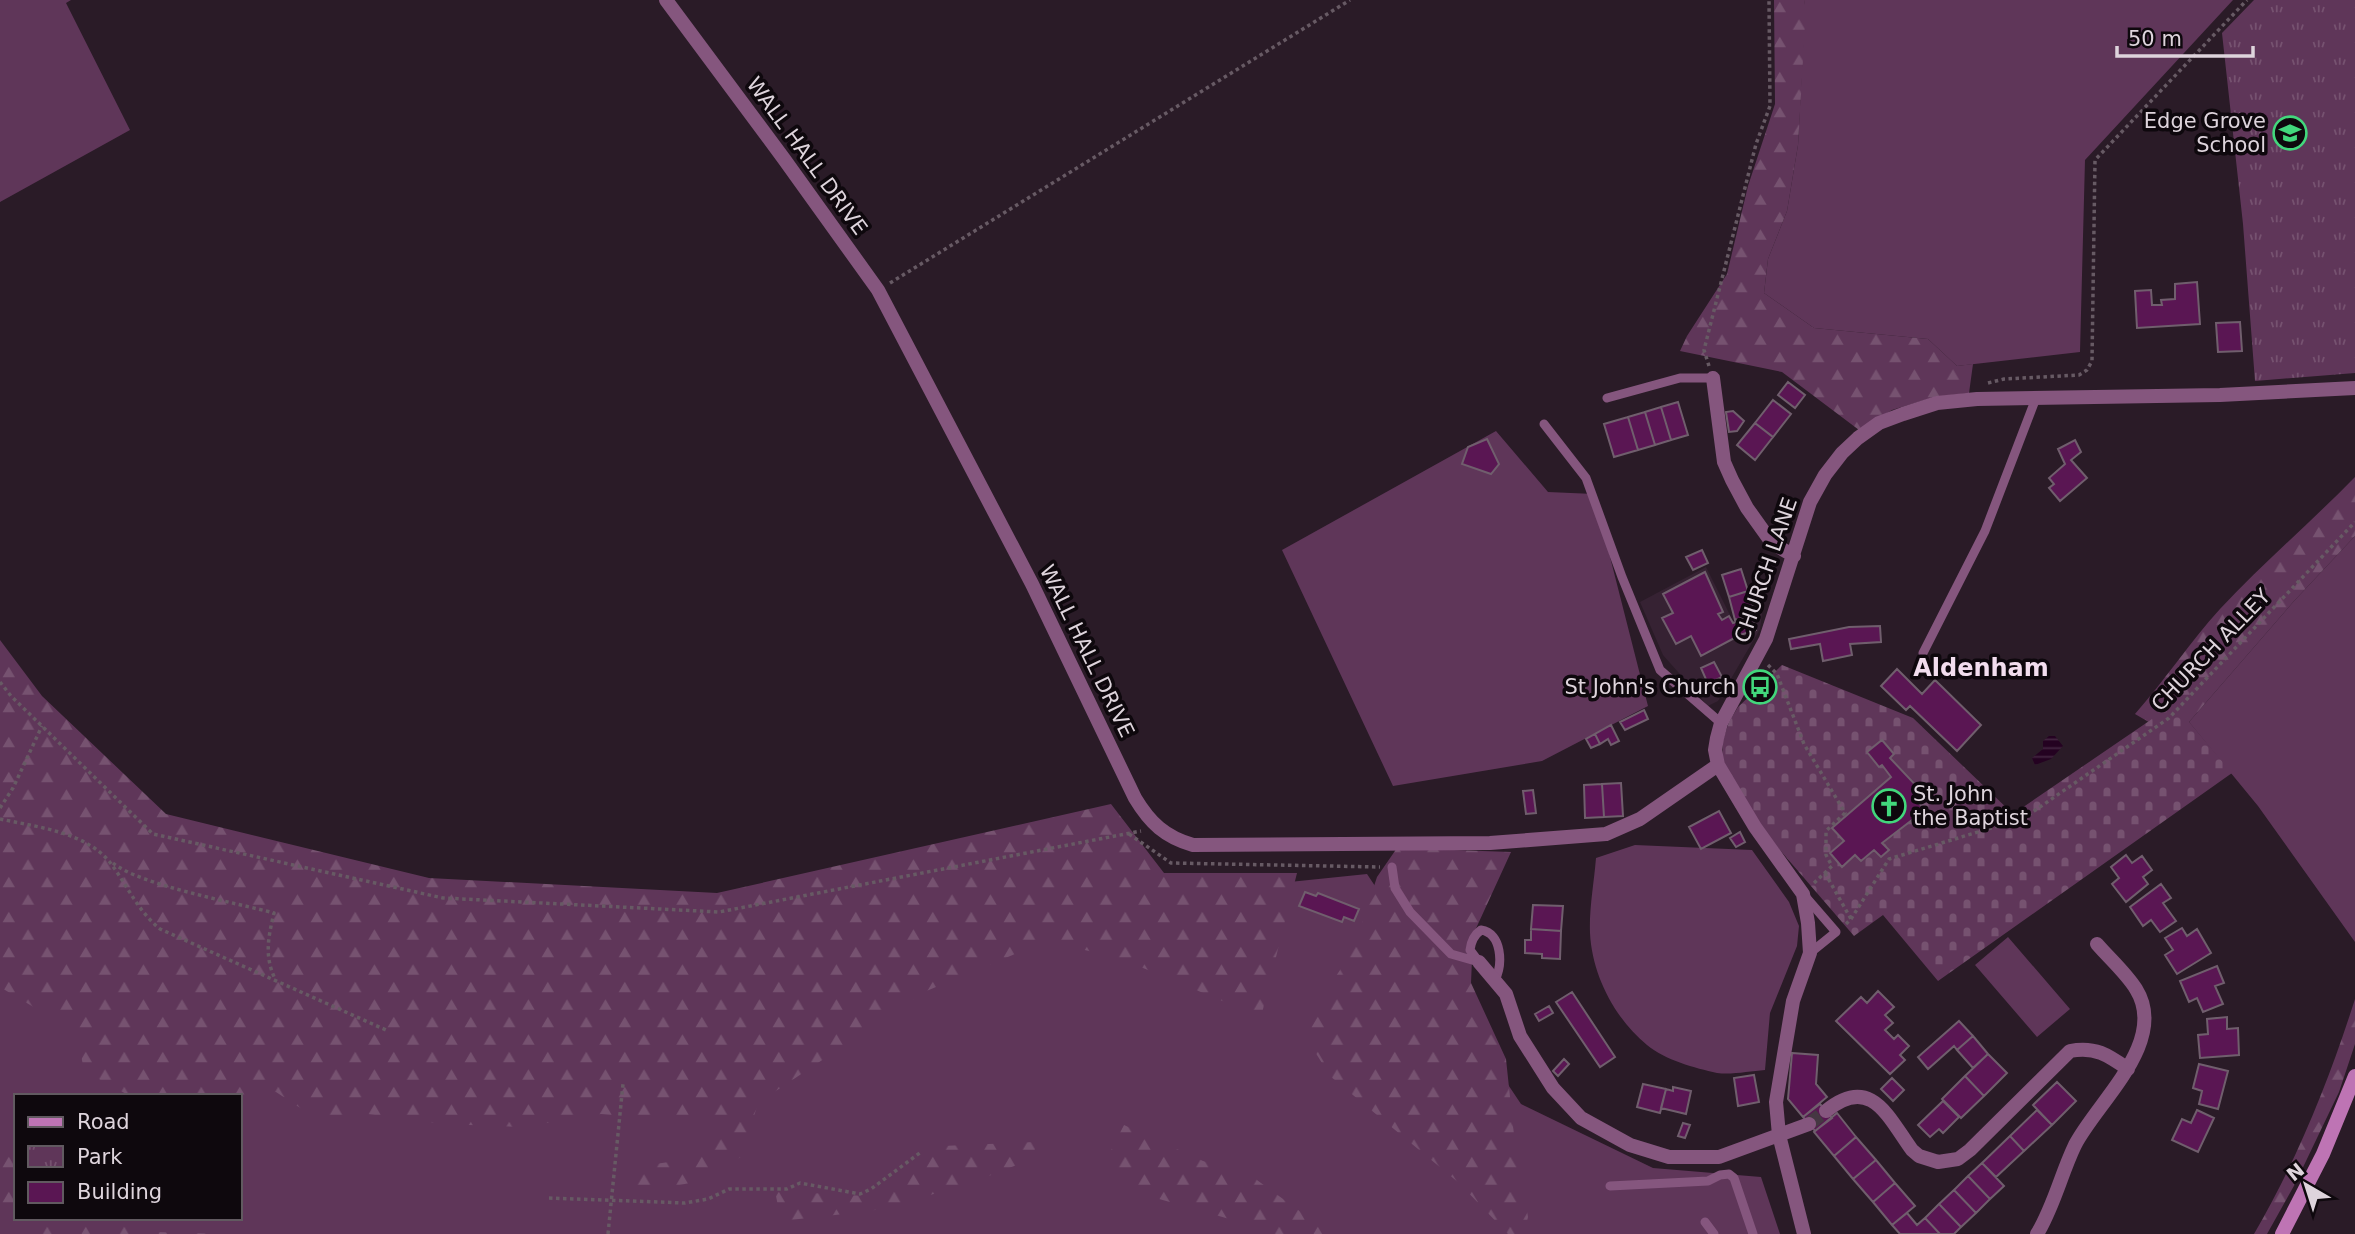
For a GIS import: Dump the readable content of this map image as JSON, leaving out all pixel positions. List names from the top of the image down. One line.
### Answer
{"streets":{"street":["WALL HALL DRIVE","CHURCH LANE"],"path":["CHURCH ALLEY"]},"crossings":[["WALL HALL DRIVE","CHURCH LANE"]],"districts":["Aldenham"],"places":{"school or university":["Edge Grove School"],"bus stop":["St John's Church"],"church":["St. John the Baptist"]},"legend":["Road","Park","Building"],"scale_bar":"50 m","north":"top left"}
